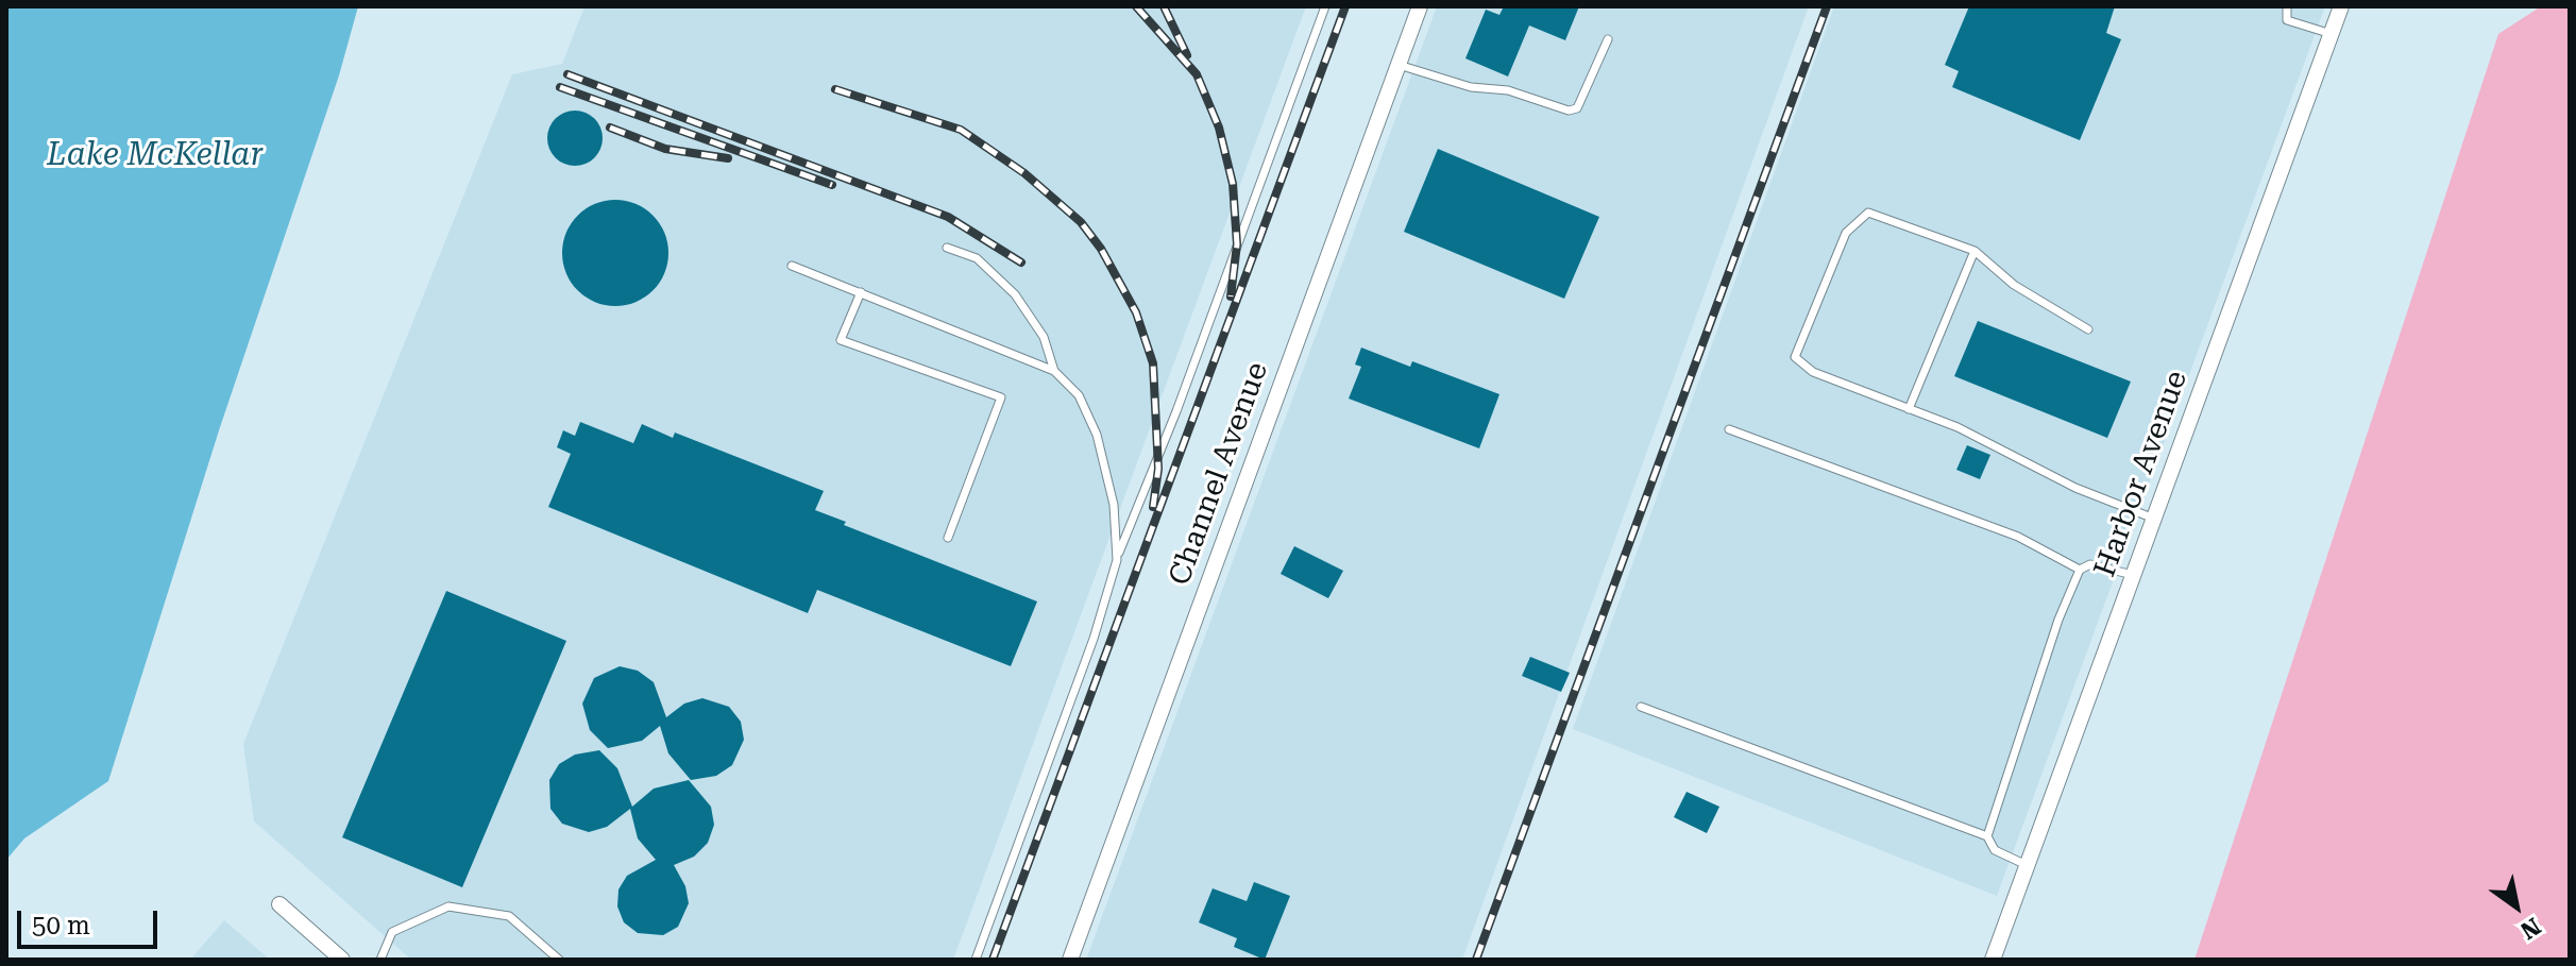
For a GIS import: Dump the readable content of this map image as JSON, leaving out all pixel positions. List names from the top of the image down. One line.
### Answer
{"streets":{"street":["Channel Avenue","Harbor Avenue"]},"water":["Lake McKellar"],"scale_bar":"50 m","north":"bottom right"}
